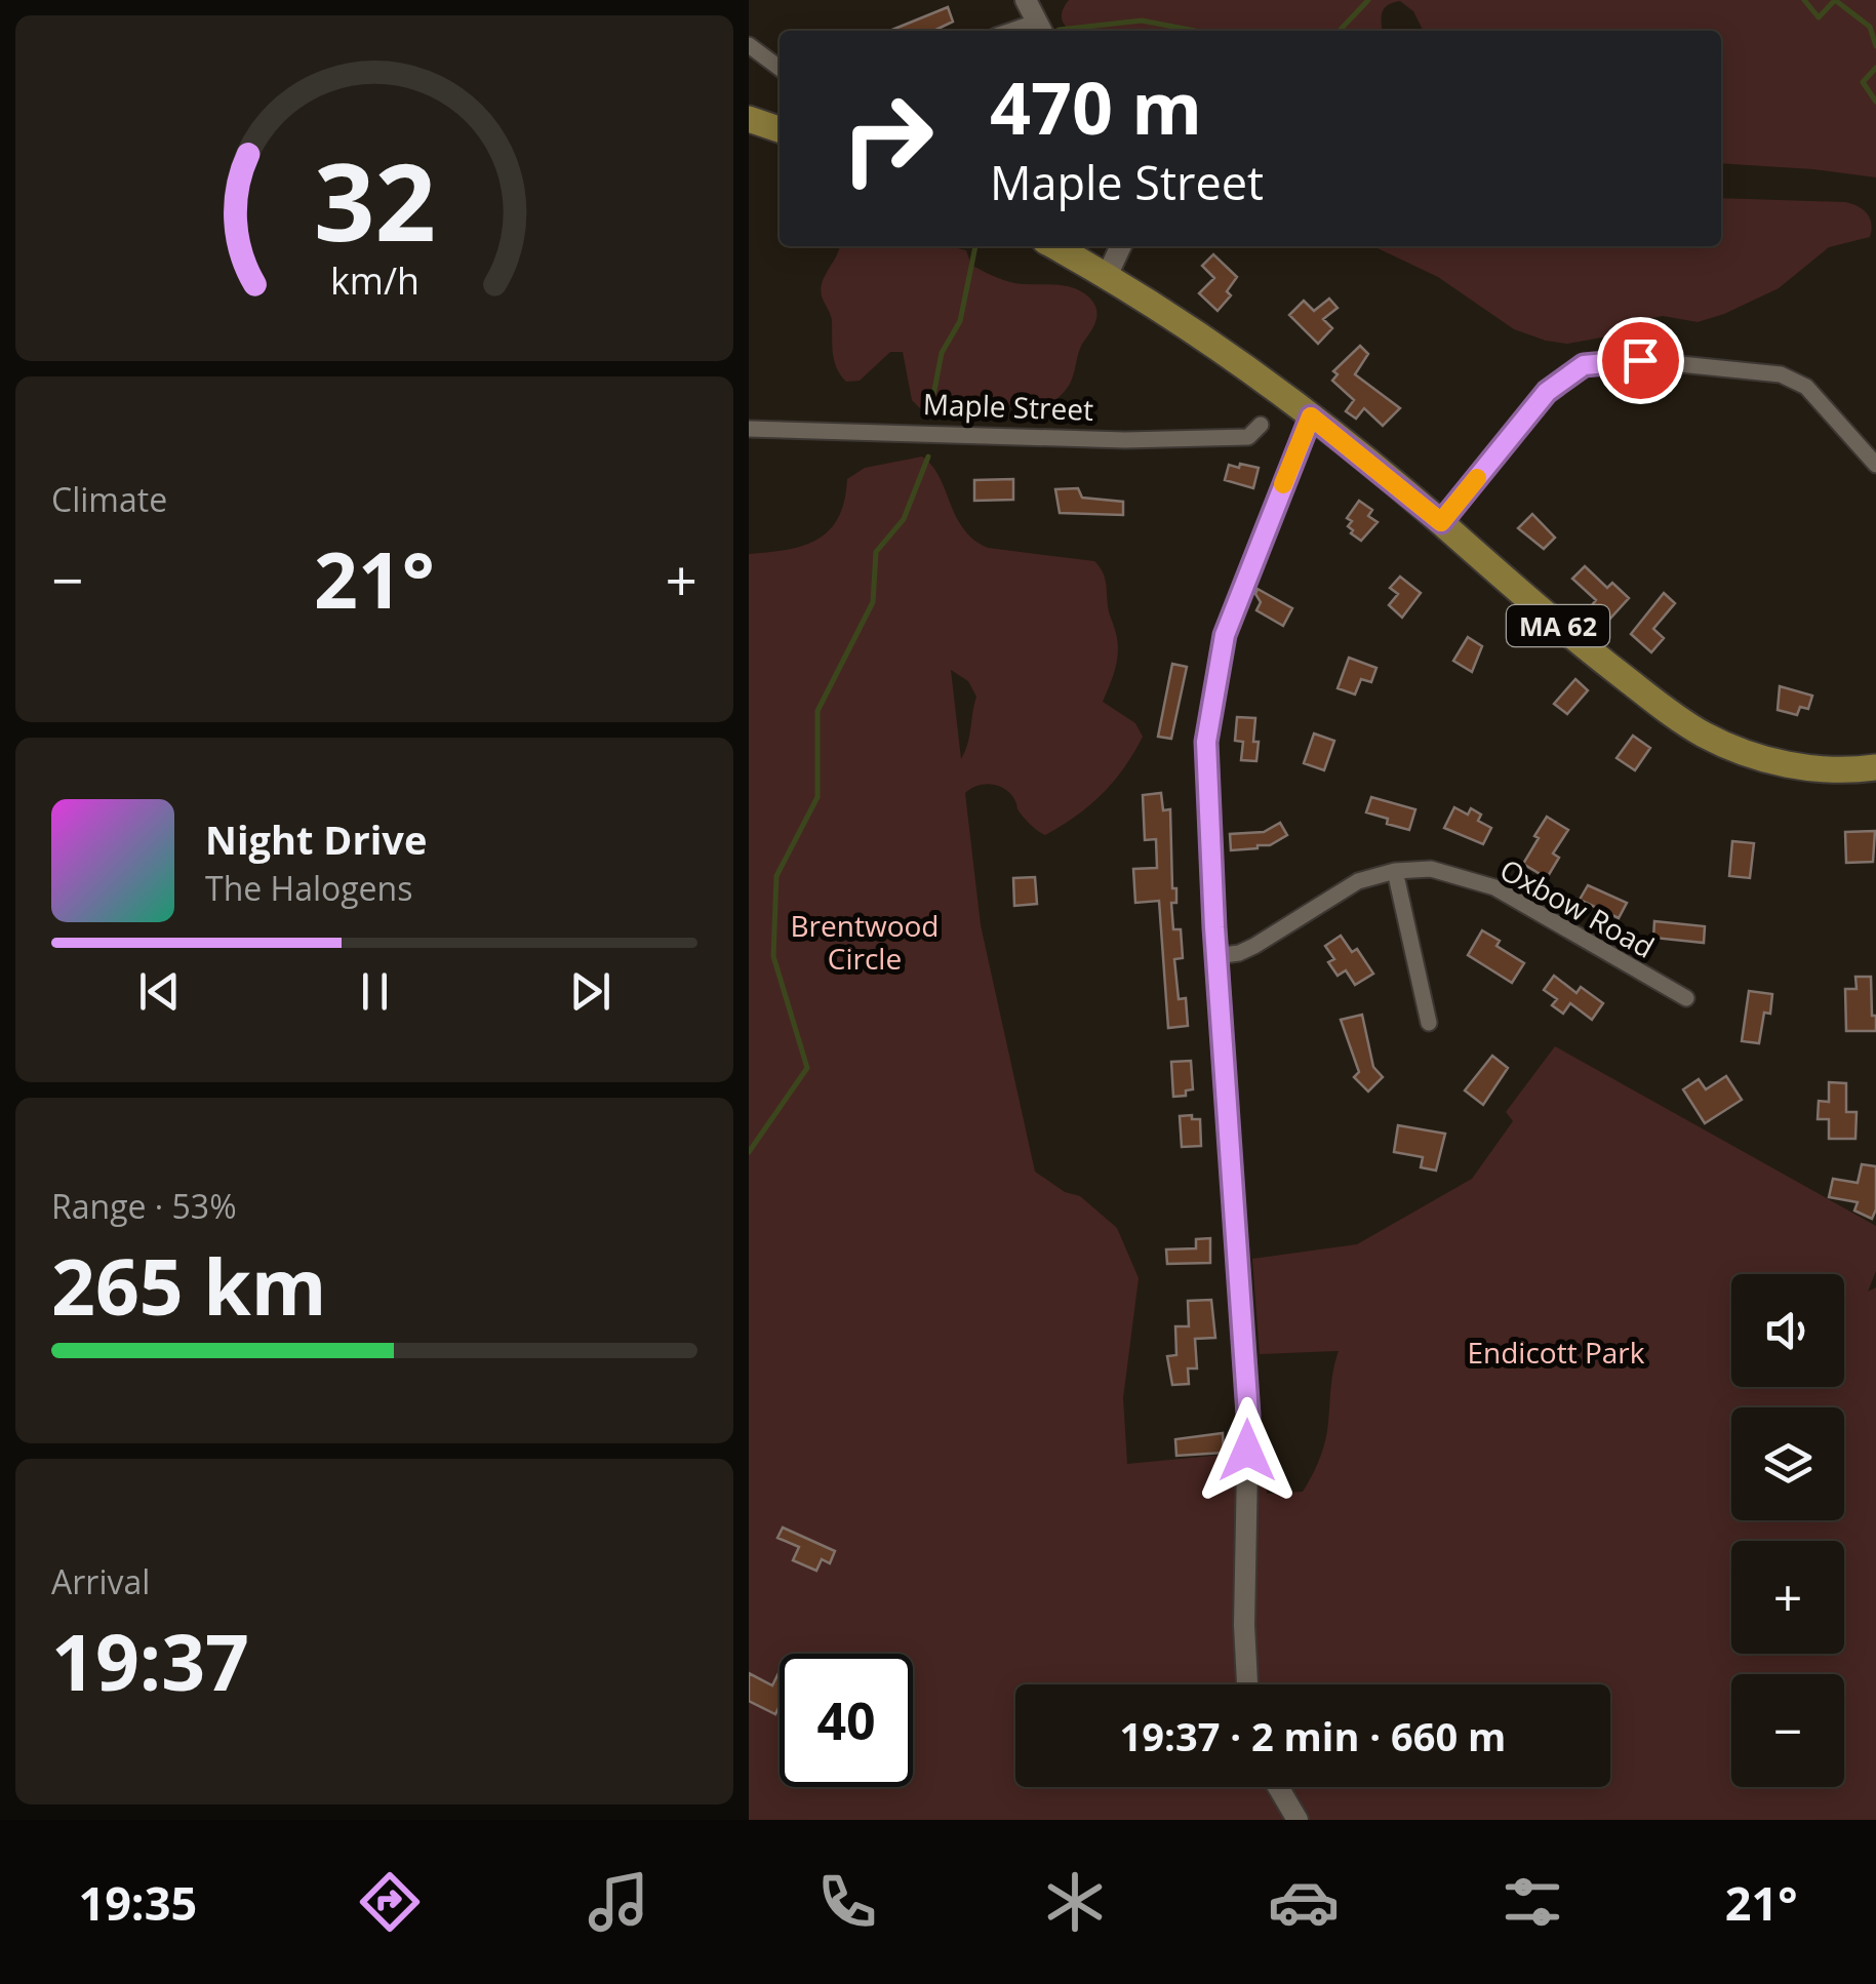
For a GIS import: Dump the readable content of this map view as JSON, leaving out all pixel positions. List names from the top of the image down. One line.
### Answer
{"streets":{"main road":["MA 62"],"street":["Maple Street","Oxbow Road"]},"parks":["Brentwood Circle","Endicott Park"],"page":{"turn":["470 m","Maple Street"],"tile":["Climate",["Range · 53%","265 km"],["Arrival","19:37"]],"heat":["−","21°","+"],"song":["Night Drive","The Halogens"],"map_buttons":["+","−"],"limit":"40","trip":"19:37 · 2 min · 660 m","tabs":["19:35","21°"],"gauge":["32","km/h"]}}
